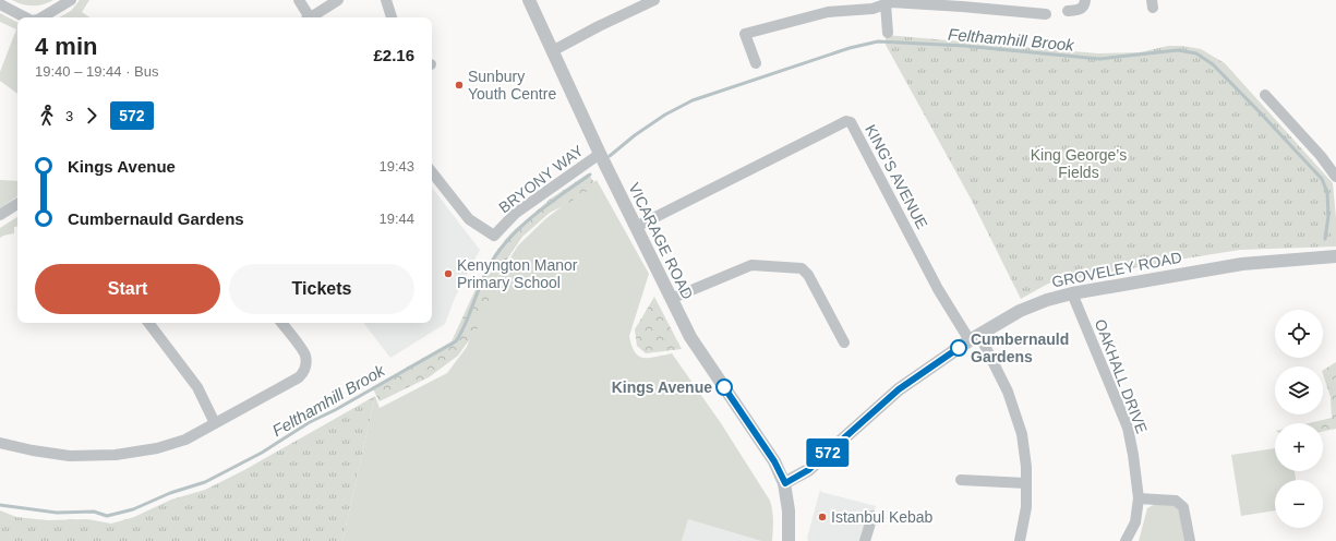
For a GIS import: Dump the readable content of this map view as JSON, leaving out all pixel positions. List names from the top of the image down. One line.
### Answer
{"streets":{"street":["KING'S AVENUE","BRYONY WAY","VICARAGE ROAD","GROVELEY ROAD","OAKHALL DRIVE"]},"crossings":[["KING'S AVENUE","VICARAGE ROAD"],["KING'S AVENUE","GROVELEY ROAD"],["BRYONY WAY","VICARAGE ROAD"],["VICARAGE ROAD","GROVELEY ROAD"],["GROVELEY ROAD","OAKHALL DRIVE"]],"water":["Felthamhill Brook"],"parks":["King George’s Fields"],"places":["Sunbury Youth Centre","Kenyngton Manor Primary School","Cumbernauld Gardens","Kings Avenue","Istanbul Kebab"],"lines":["bus line 572"],"page":{"on_map":"572","heading":["4 min","19:40 – 19:44 · Bus","£2.16"],"legs":["3","572"],"list":[{"name":"Kings Avenue","value":"19:43"},{"name":"Cumbernauld Gardens","value":"19:44"}],"buttons":["Start","Tickets"],"map_buttons":["+","−"]}}
